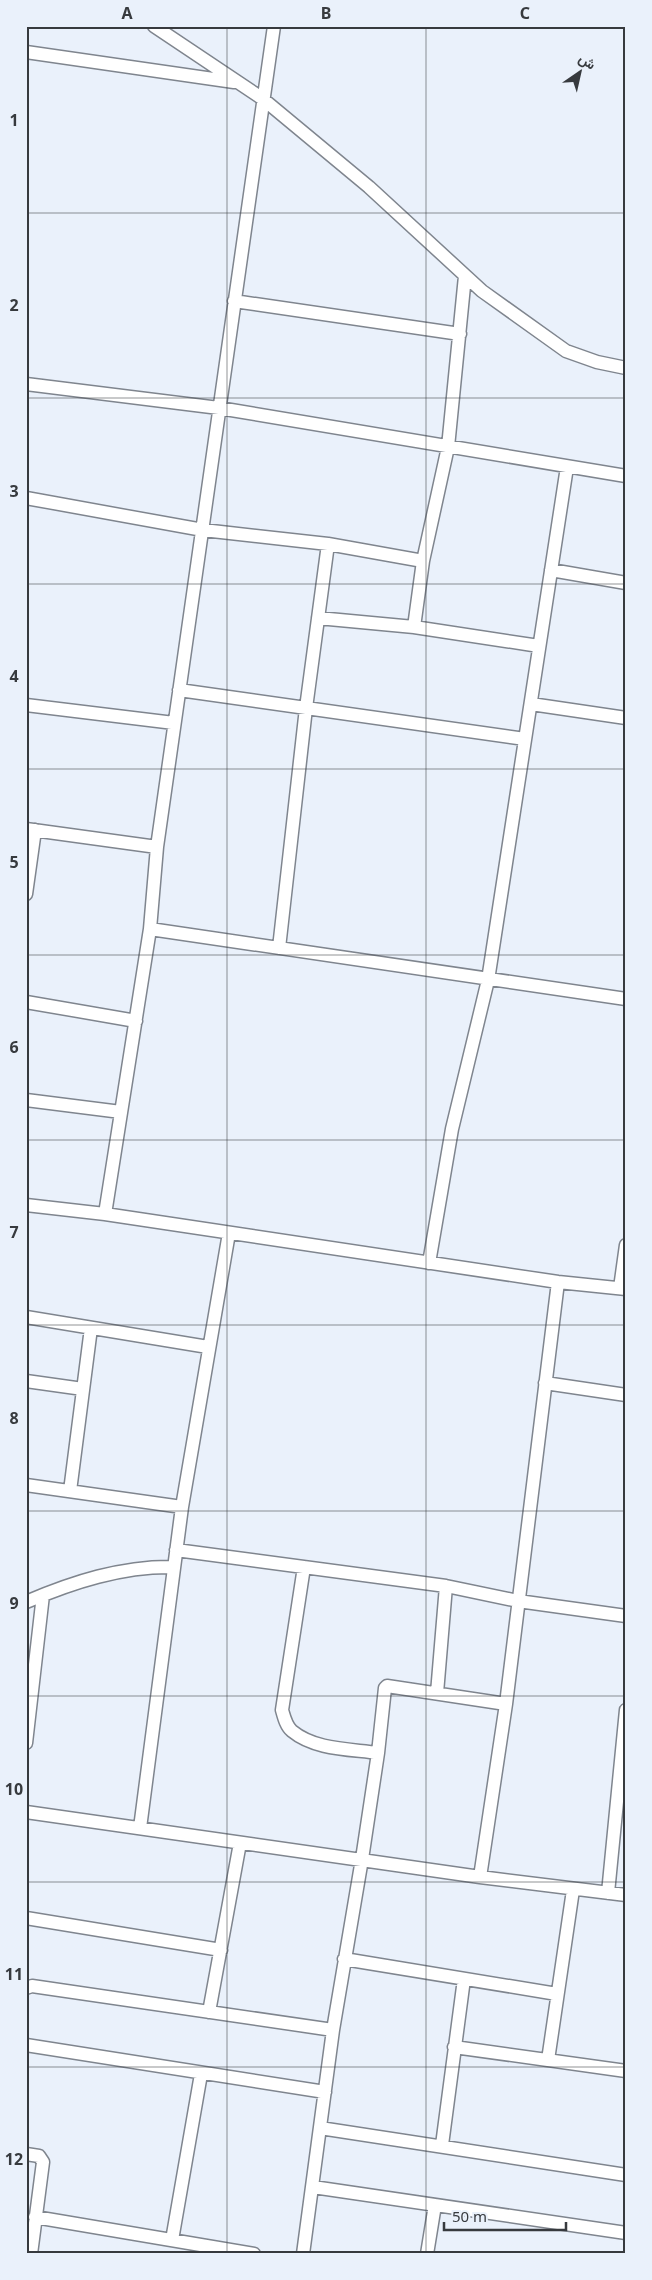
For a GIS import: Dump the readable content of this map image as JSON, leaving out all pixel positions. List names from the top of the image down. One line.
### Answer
{"scale_bar":"50 m","north":"top right","grid":{"columns":["A","B","C"],"rows":["1","2","3","4","5","6","7","8","9","10","11","12"]}}
